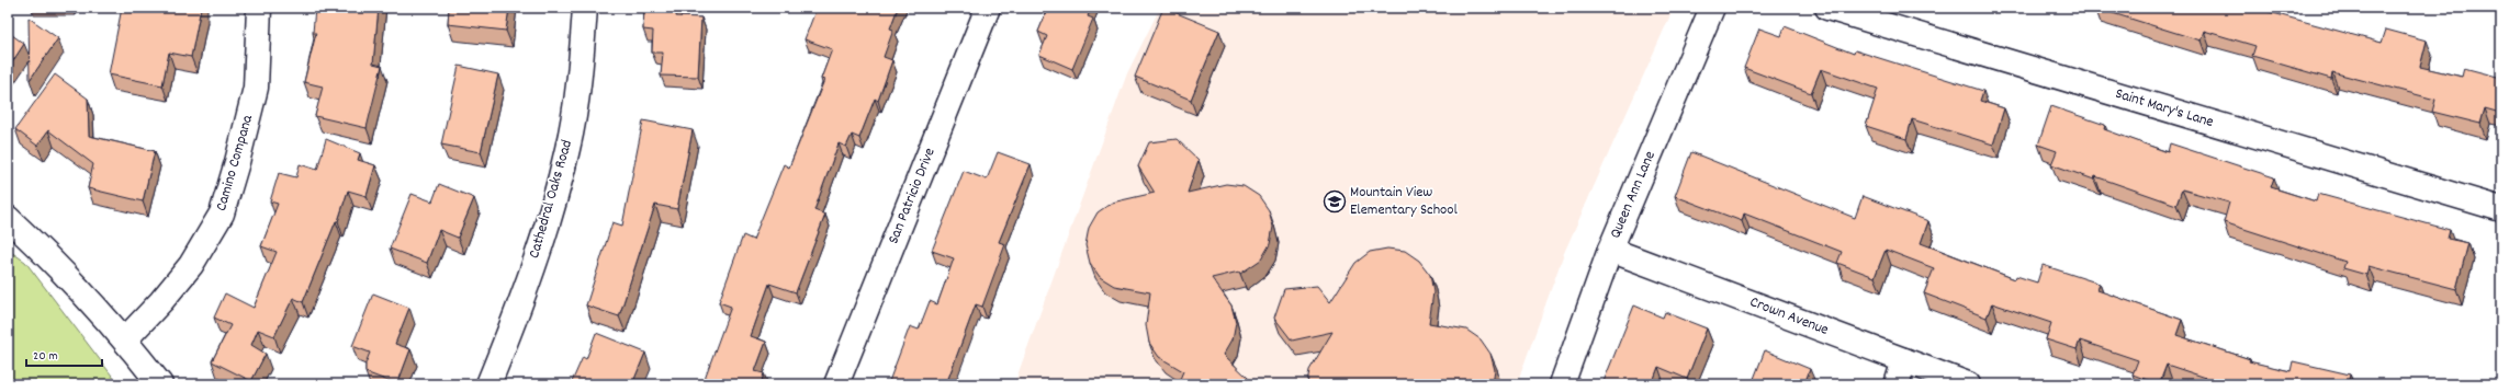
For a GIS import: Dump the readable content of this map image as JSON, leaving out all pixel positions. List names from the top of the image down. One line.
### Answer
{"streets":{"street":["Saint Mary's Lane","Camino Compana","Queen Ann Lane","San Patricio Drive","Cathedral Oaks Road","Crown Avenue"]},"crossings":[["Queen Ann Lane","Crown Avenue"]],"places":{"school or university":["Mountain View Elementary School"]},"scale_bar":"20 m"}
